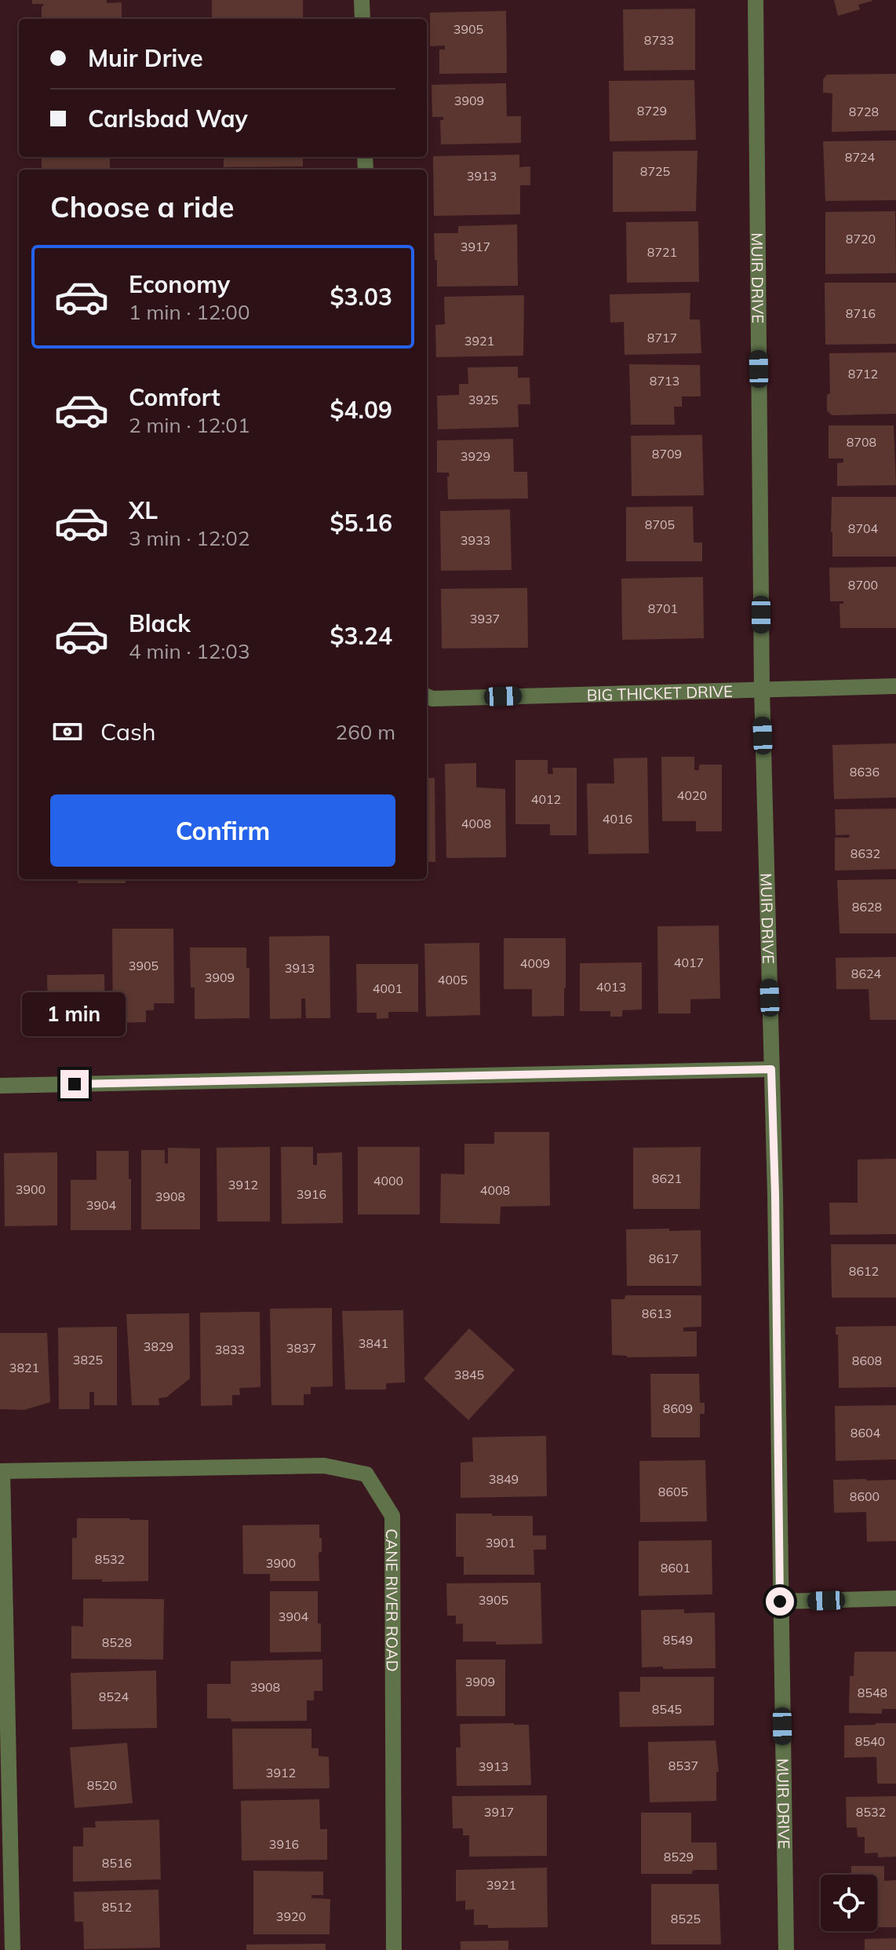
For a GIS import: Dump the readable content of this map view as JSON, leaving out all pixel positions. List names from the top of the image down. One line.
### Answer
{"streets":{"street":["MUIR DRIVE","BIG THICKET DRIVE","CANE RIVER ROAD"]},"crossings":[["MUIR DRIVE","BIG THICKET DRIVE"]],"house_numbers":["3905","8733","3909","8729","8728","8724","8725","3913","8720","3917","8721","8716","8717","3921","8712","8713","3925","8708","8709","3929","8705","8704","3933","8700","8701","3937","8636","4020","4012","4016","4008","8632","8628","4017","4009","3905","3913","8624","3909","4005","4013","4001","8621","4000","3912","3900","4008","3916","3908","3904","8617","8612","8613","3841","3829","3837","3833","3825","8608","3821","3845","8609","8604","3849","8605","8600","3901","8532","3900","8601","3905","3904","8549","8528","3909","3908","8548","8524","8545","8540","8537","3913","3912","8520","3917","8532","3916","8529","8516","3921","8512","3920","8525"],"page":{"banner":["Muir Drive","Carlsbad Way"],"heading":"Choose a ride","list":[{"name":"Economy","note":"1 min · 12:00","value":"$3.03"},{"name":"Comfort","note":"2 min · 12:01","value":"$4.09"},{"name":"XL","note":"3 min · 12:02","value":"$5.16"},{"name":"Black","note":"4 min · 12:03","value":"$3.24"}],"pay":["Cash","260 m"],"buttons":"Confirm","bubble":"1 min"}}
